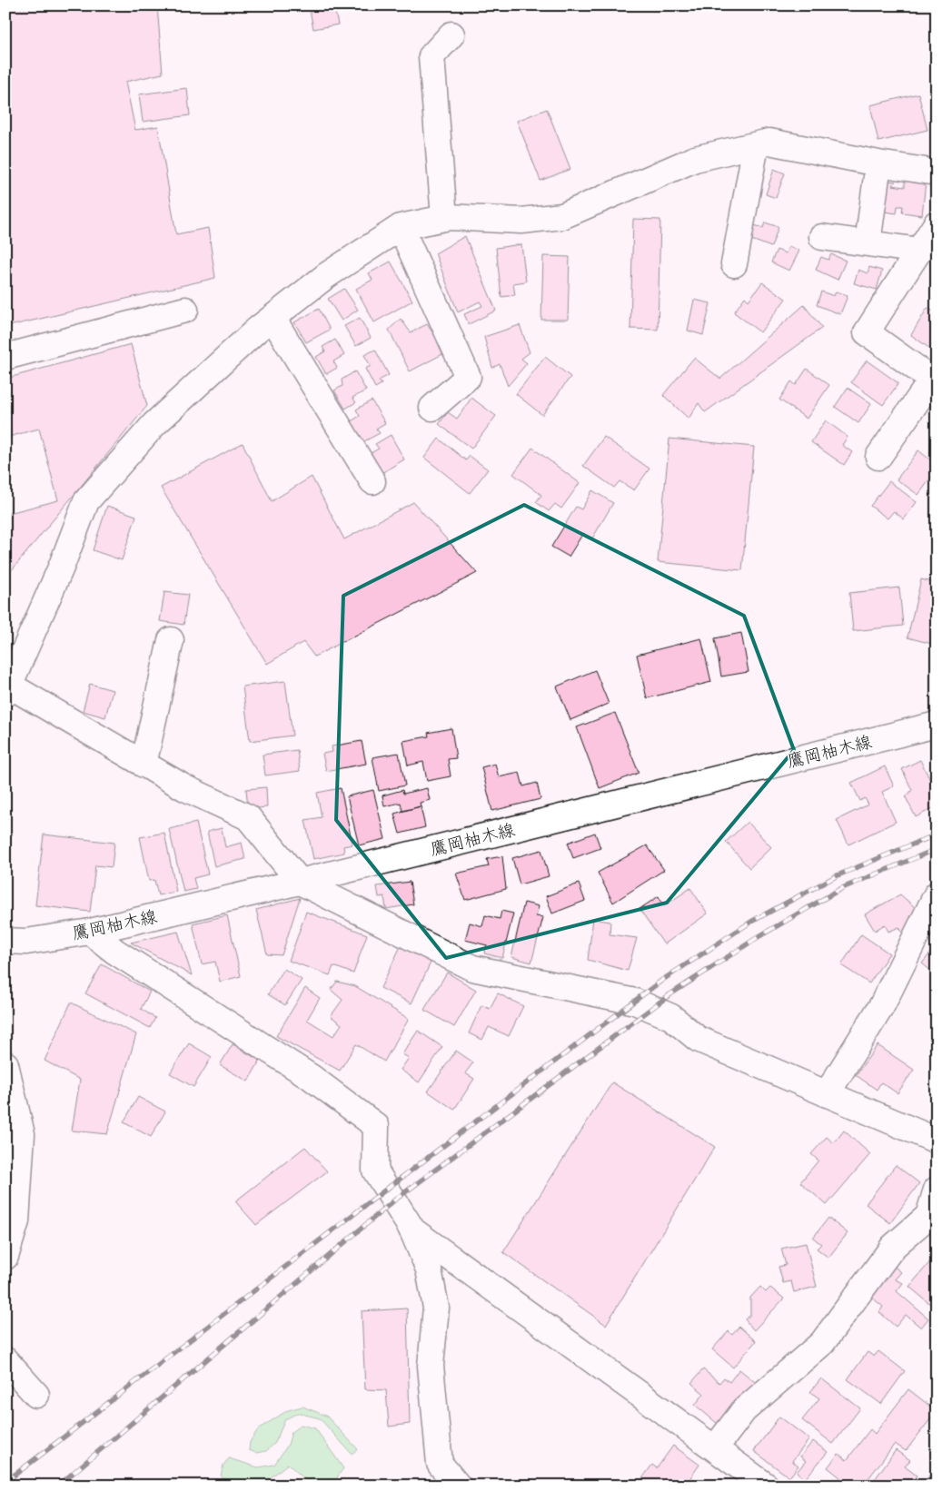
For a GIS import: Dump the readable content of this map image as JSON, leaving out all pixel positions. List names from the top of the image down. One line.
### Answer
{"streets":{"street":["鷹岡柚木線"]}}
